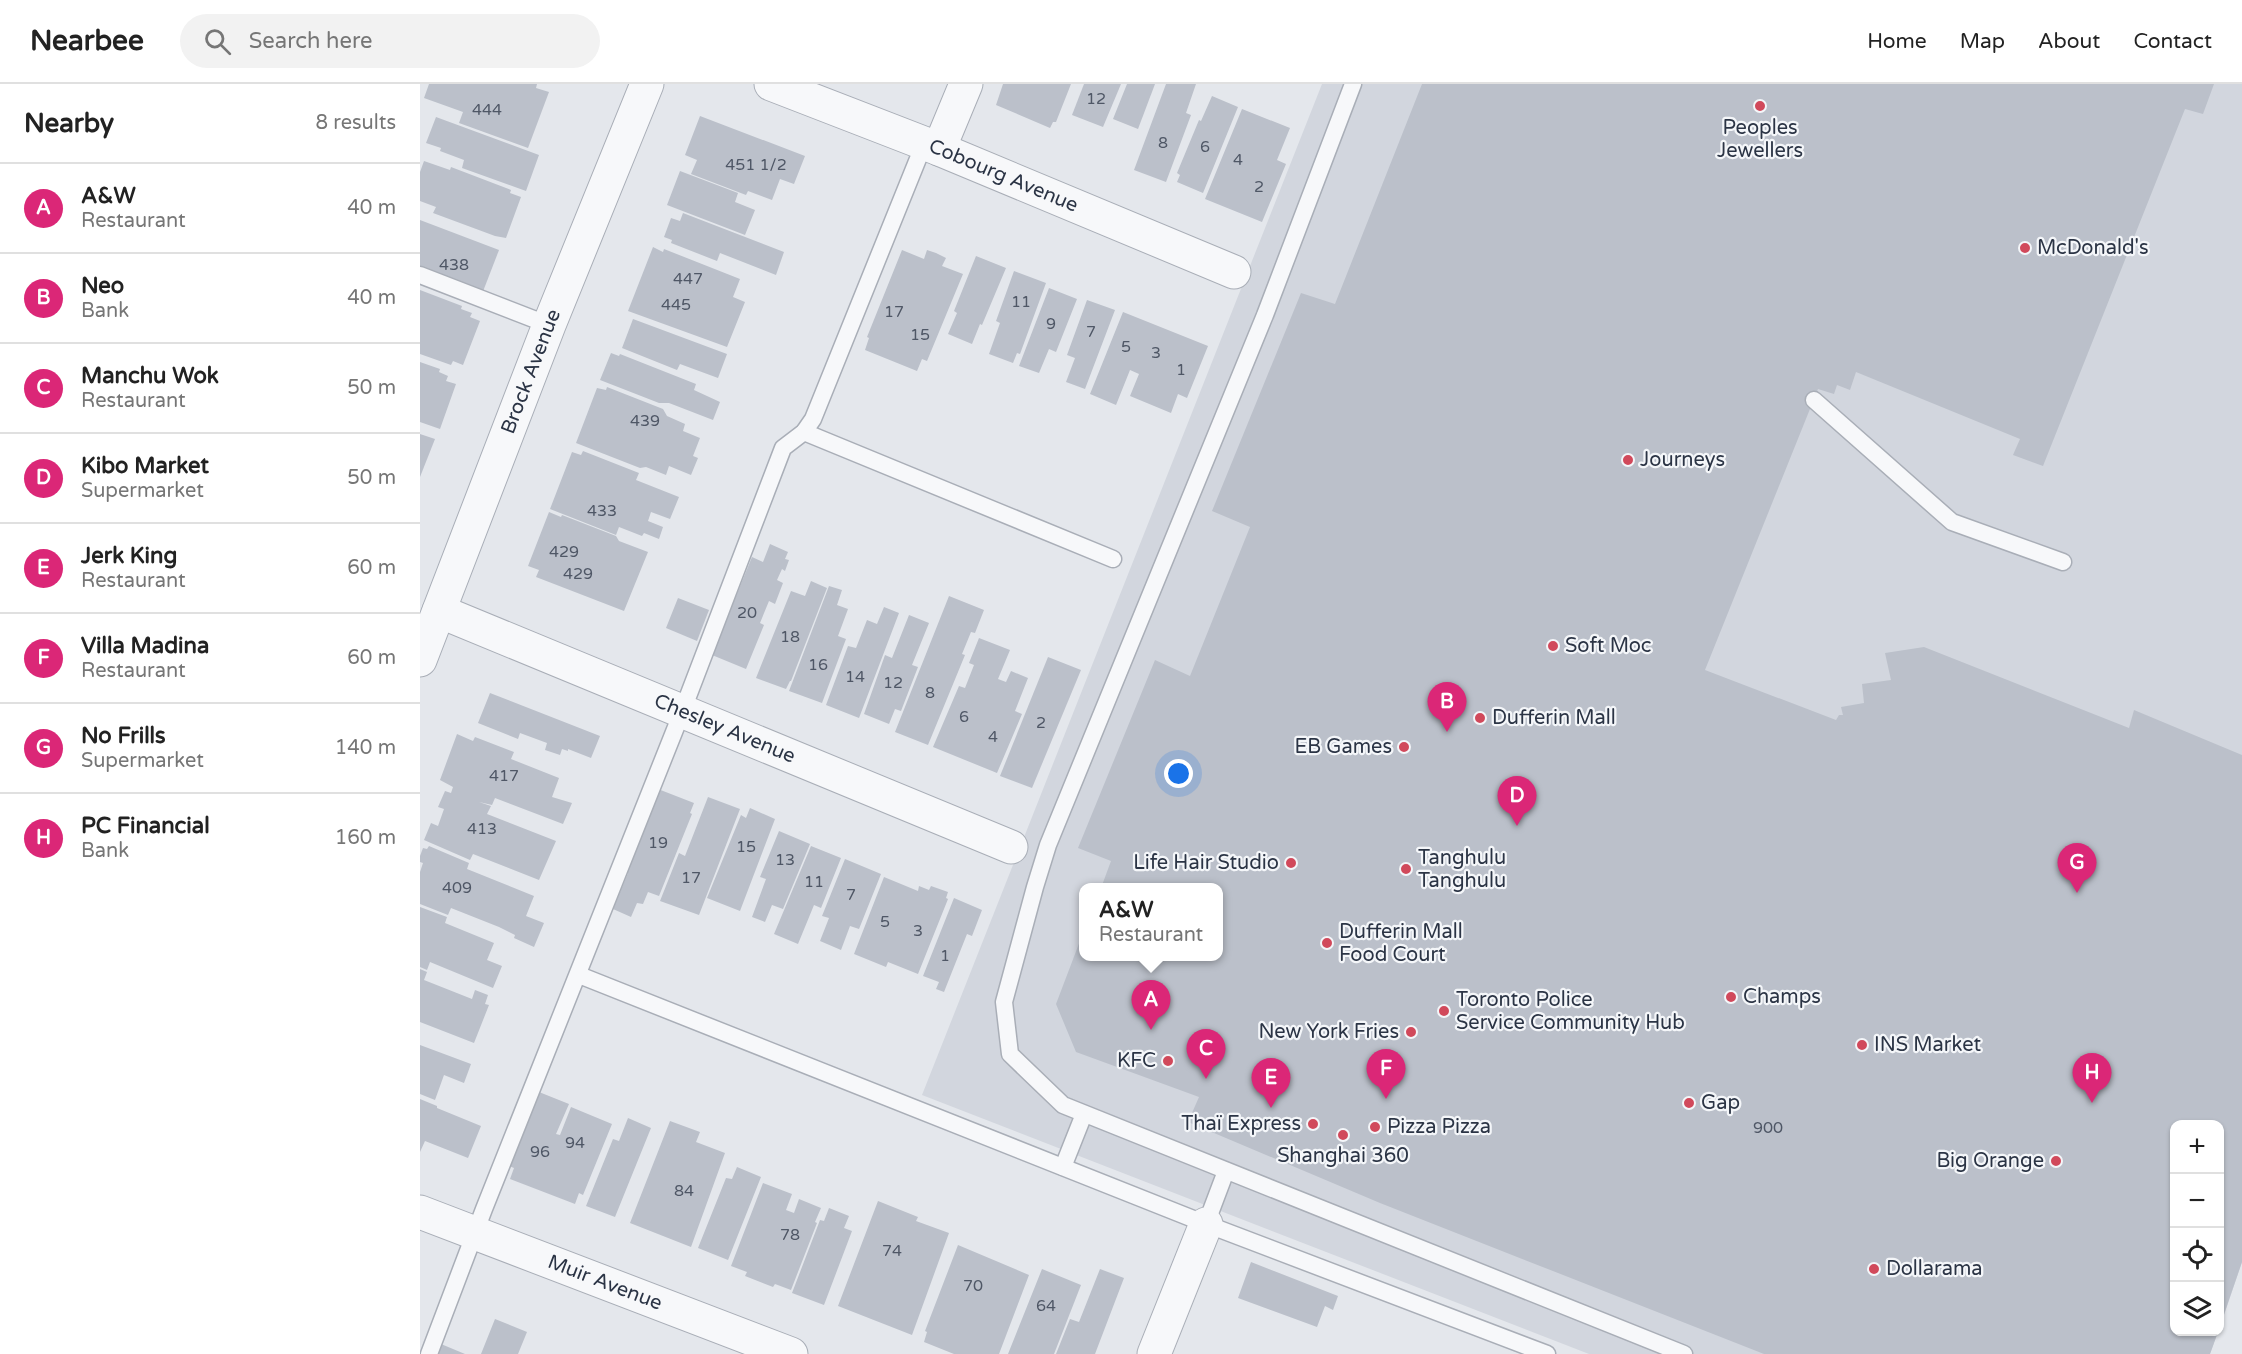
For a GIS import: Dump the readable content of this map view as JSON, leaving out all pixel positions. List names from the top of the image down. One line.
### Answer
{"streets":{"street":["Cobourg Avenue","Brock Avenue","Chesley Avenue","Muir Avenue"]},"crossings":[["Brock Avenue","Chesley Avenue"]],"places":["Peoples Jewellers","McDonald's","Journeys","Soft Moc","Dufferin Mall","EB Games","Life Hair Studio","Tanghulu Tanghulu","Dufferin Mall Food Court","Champs","Toronto Police Service Community Hub","New York Fries","INS Market","KFC","Gap","Thaï Express","Pizza Pizza","Shanghai 360","Big Orange","Dollarama"],"house_numbers":["12","444","8","6","4","451 1/2","2","438","447","11","445","17","9","7","15","5","3","1","439","433","429","429","20","18","16","14","12","8","6","2","4","417","413","19","15","13","17","11","409","7","5","3","1","900","94","96","84","78","74","70","64"],"page":{"header":"Nearbee","search":"Search here","nav":["Home","Map","About","Contact"],"heading":["Nearby","8 results"],"list":[{"mark":"A","name":"A&W","note":"Restaurant","value":"40 m"},{"mark":"B","name":"Neo","note":"Bank","value":"40 m"},{"mark":"C","name":"Manchu Wok","note":"Restaurant","value":"50 m"},{"mark":"D","name":"Kibo Market","note":"Supermarket","value":"50 m"},{"mark":"E","name":"Jerk King","note":"Restaurant","value":"60 m"},{"mark":"F","name":"Villa Madina","note":"Restaurant","value":"60 m"},{"mark":"G","name":"No Frills","note":"Supermarket","value":"140 m"},{"mark":"H","name":"PC Financial","note":"Bank","value":"160 m"}],"pins":["B","D","G","A","C","F","H","E"],"popup":["A&W","Restaurant"],"map_buttons":["+","−"]}}
